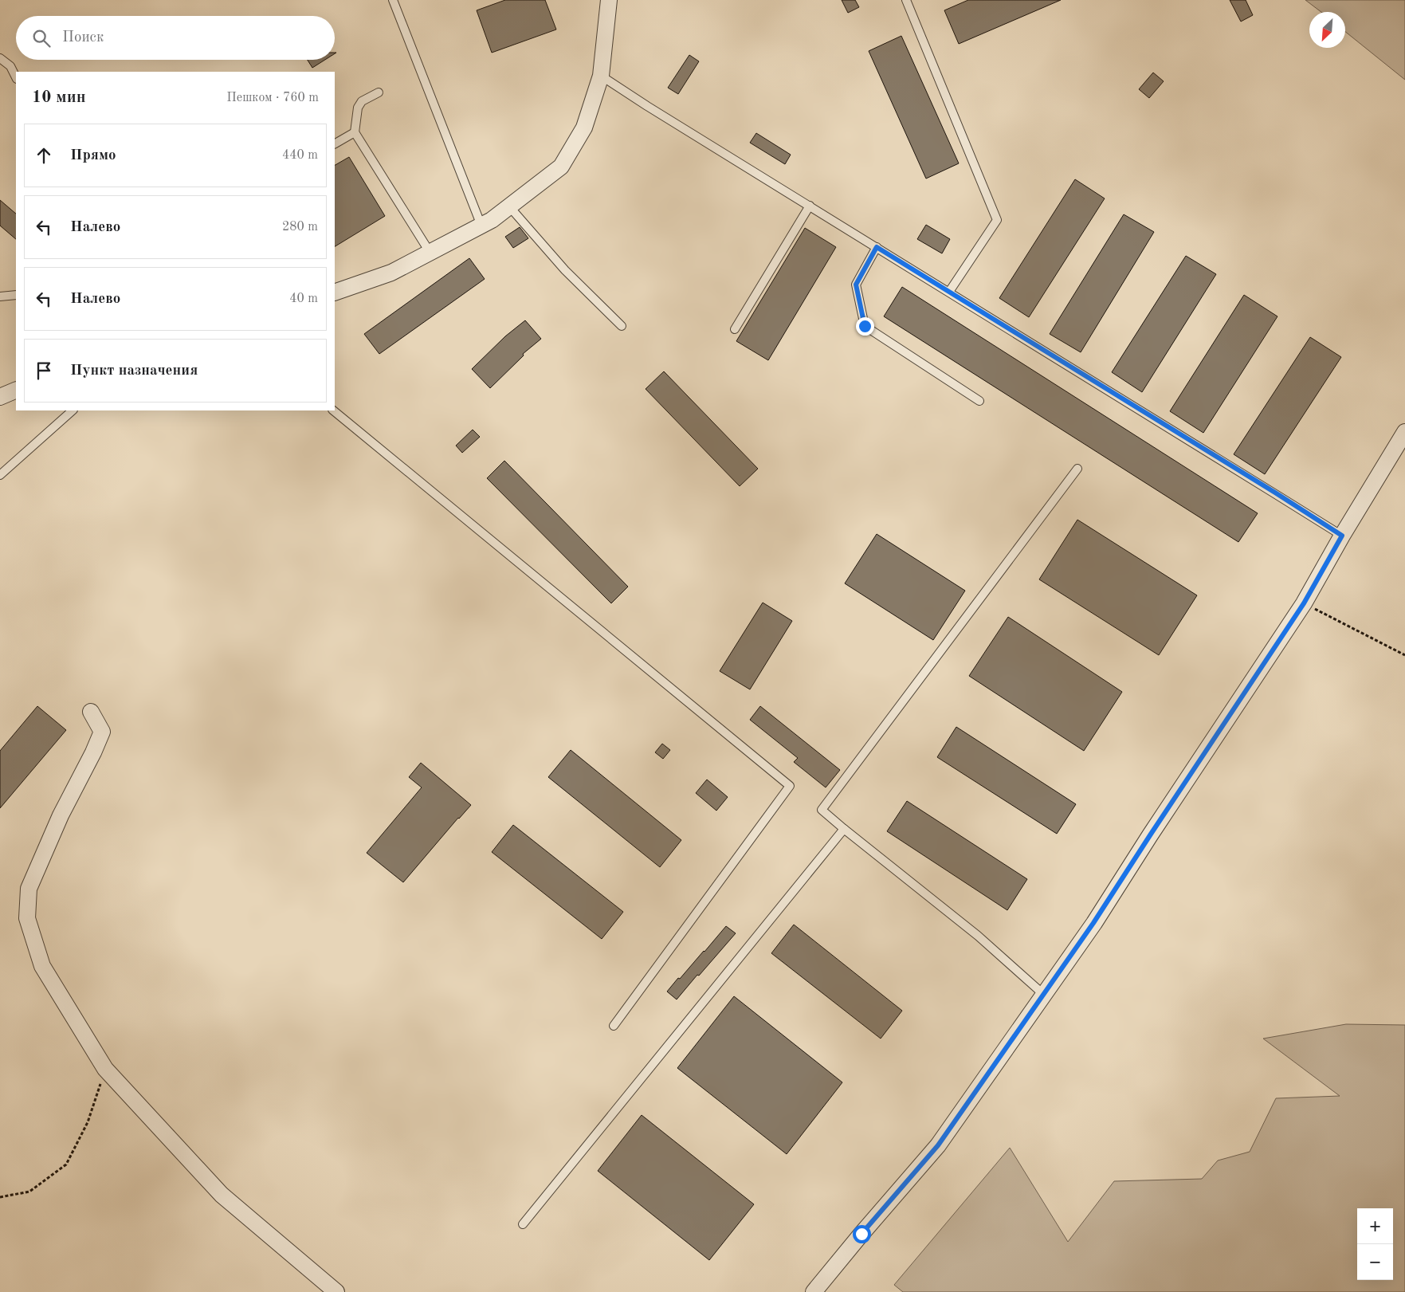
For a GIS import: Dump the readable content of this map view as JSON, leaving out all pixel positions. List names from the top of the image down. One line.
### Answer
{"north":"bottom left","page":{"search":"Поиск","heading":["10 мин","Пешком · 760 m"],"list":[["Прямо","440 m"],["Налево","280 m"],["Налево","40 m"],"Пункт назначения"],"map_buttons":["+","−"]}}
